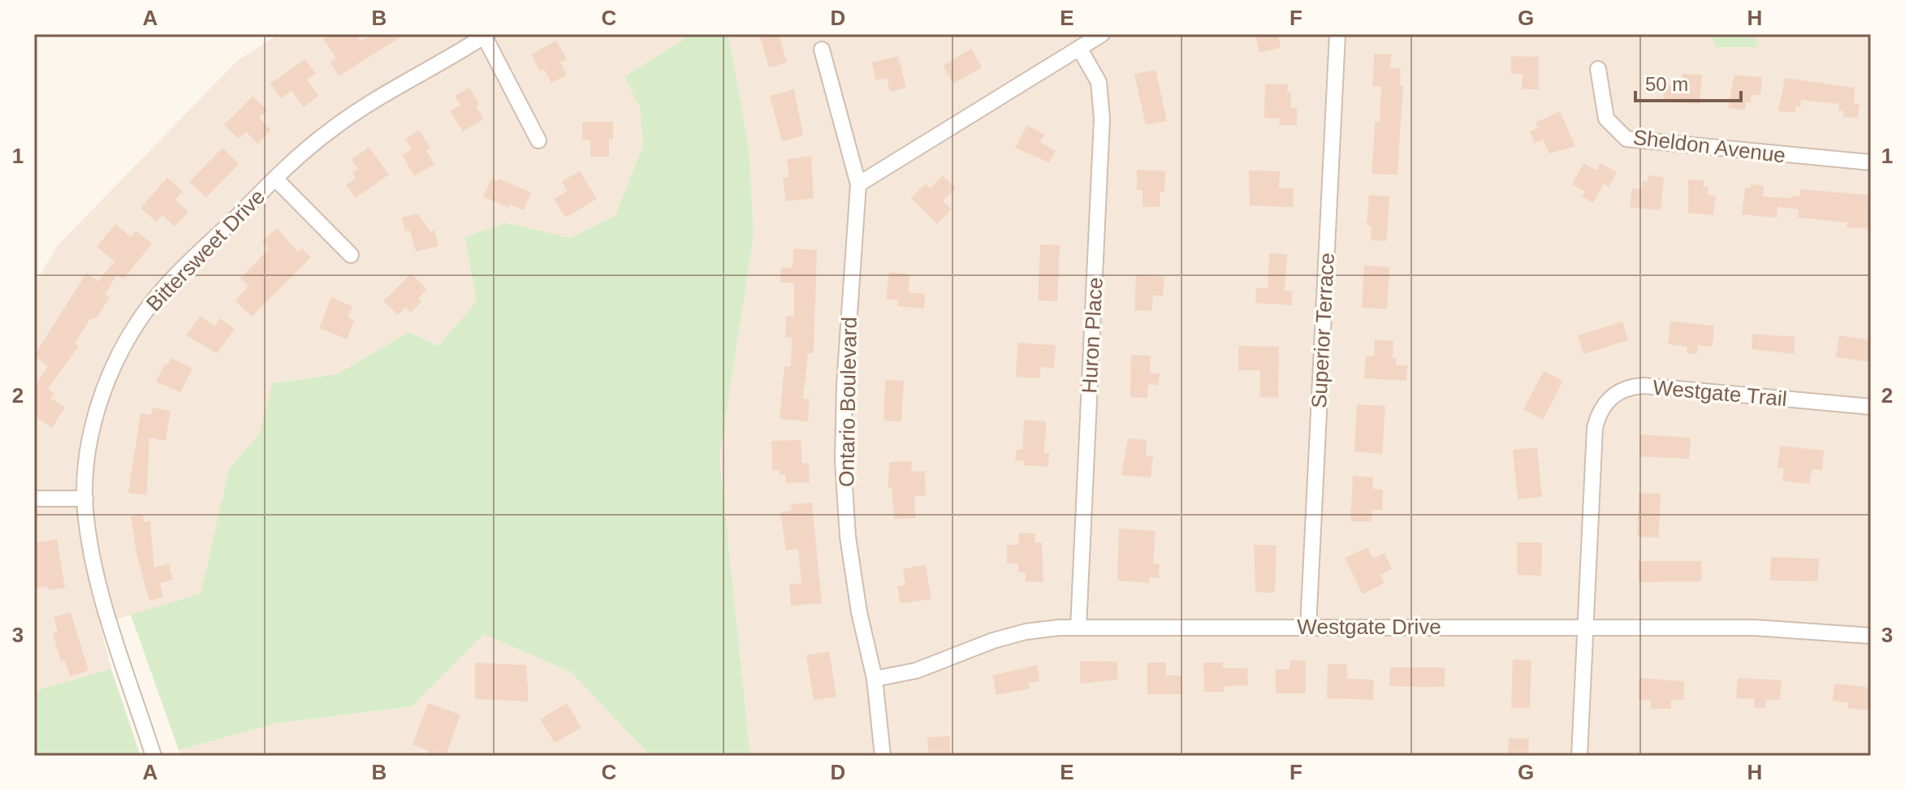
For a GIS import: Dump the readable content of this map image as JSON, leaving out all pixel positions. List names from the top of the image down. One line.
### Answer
{"streets":{"street":["Sheldon Avenue","Bittersweet Drive","Superior Terrace","Huron Place","Westgate Trail","Ontario Boulevard","Westgate Drive"]},"crossings":[["Superior Terrace","Westgate Drive"],["Huron Place","Westgate Drive"],["Westgate Trail","Westgate Drive"],["Ontario Boulevard","Westgate Drive"]],"scale_bar":"50 m","grid":{"columns":["A","B","C","D","E","F","G","H"],"rows":["1","2","3"]}}
